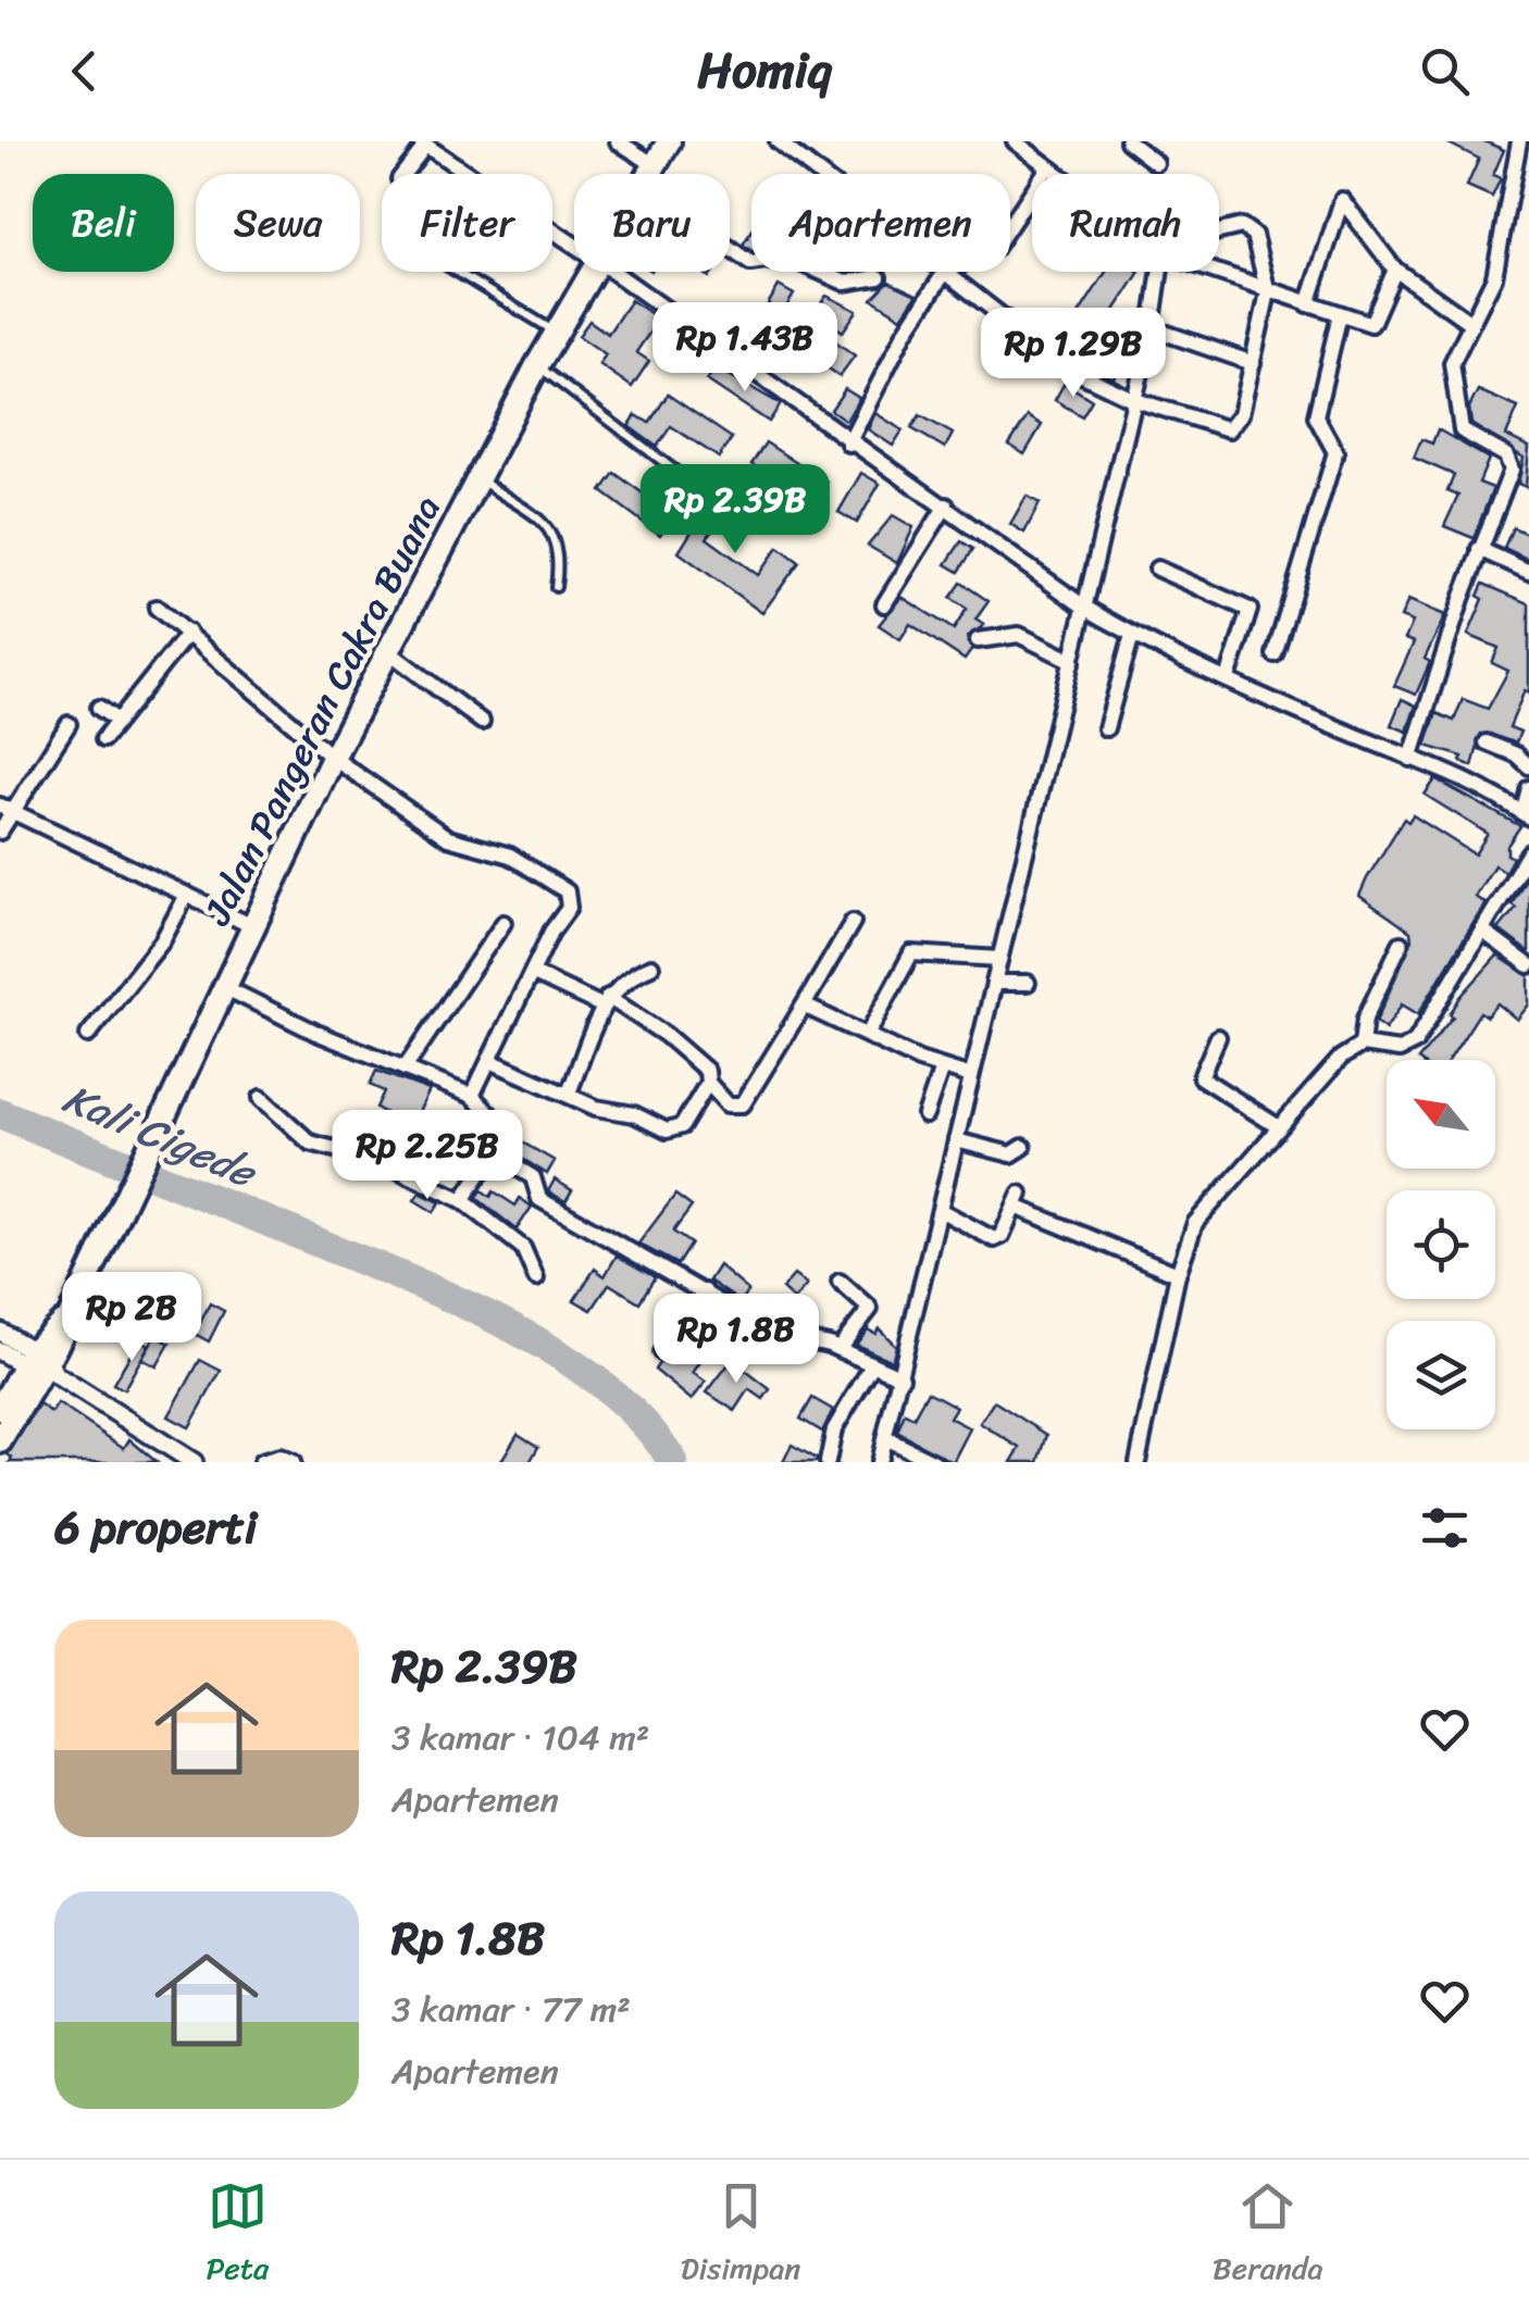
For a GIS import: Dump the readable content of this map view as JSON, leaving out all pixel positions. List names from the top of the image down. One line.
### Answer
{"streets":{"main road":["Jalan Pangeran Cakra Buana"]},"water":["Kali Cigede"],"north":"top left","page":{"header":"Homiq","chip":["Beli","Sewa","Filter","Baru","Apartemen","Rumah"],"price":["Rp 1.43B","Rp 1.29B","Rp 2.39B","Rp 2.25B","Rp 2B","Rp 1.8B"],"heading":"6 properti","list":[{"name":"Rp 2.39B","note":"3 kamar · 104 m² · Apartemen"},{"name":"Rp 1.8B","note":"3 kamar · 77 m² · Apartemen"}],"tabs":["Peta","Disimpan","Beranda"]}}
